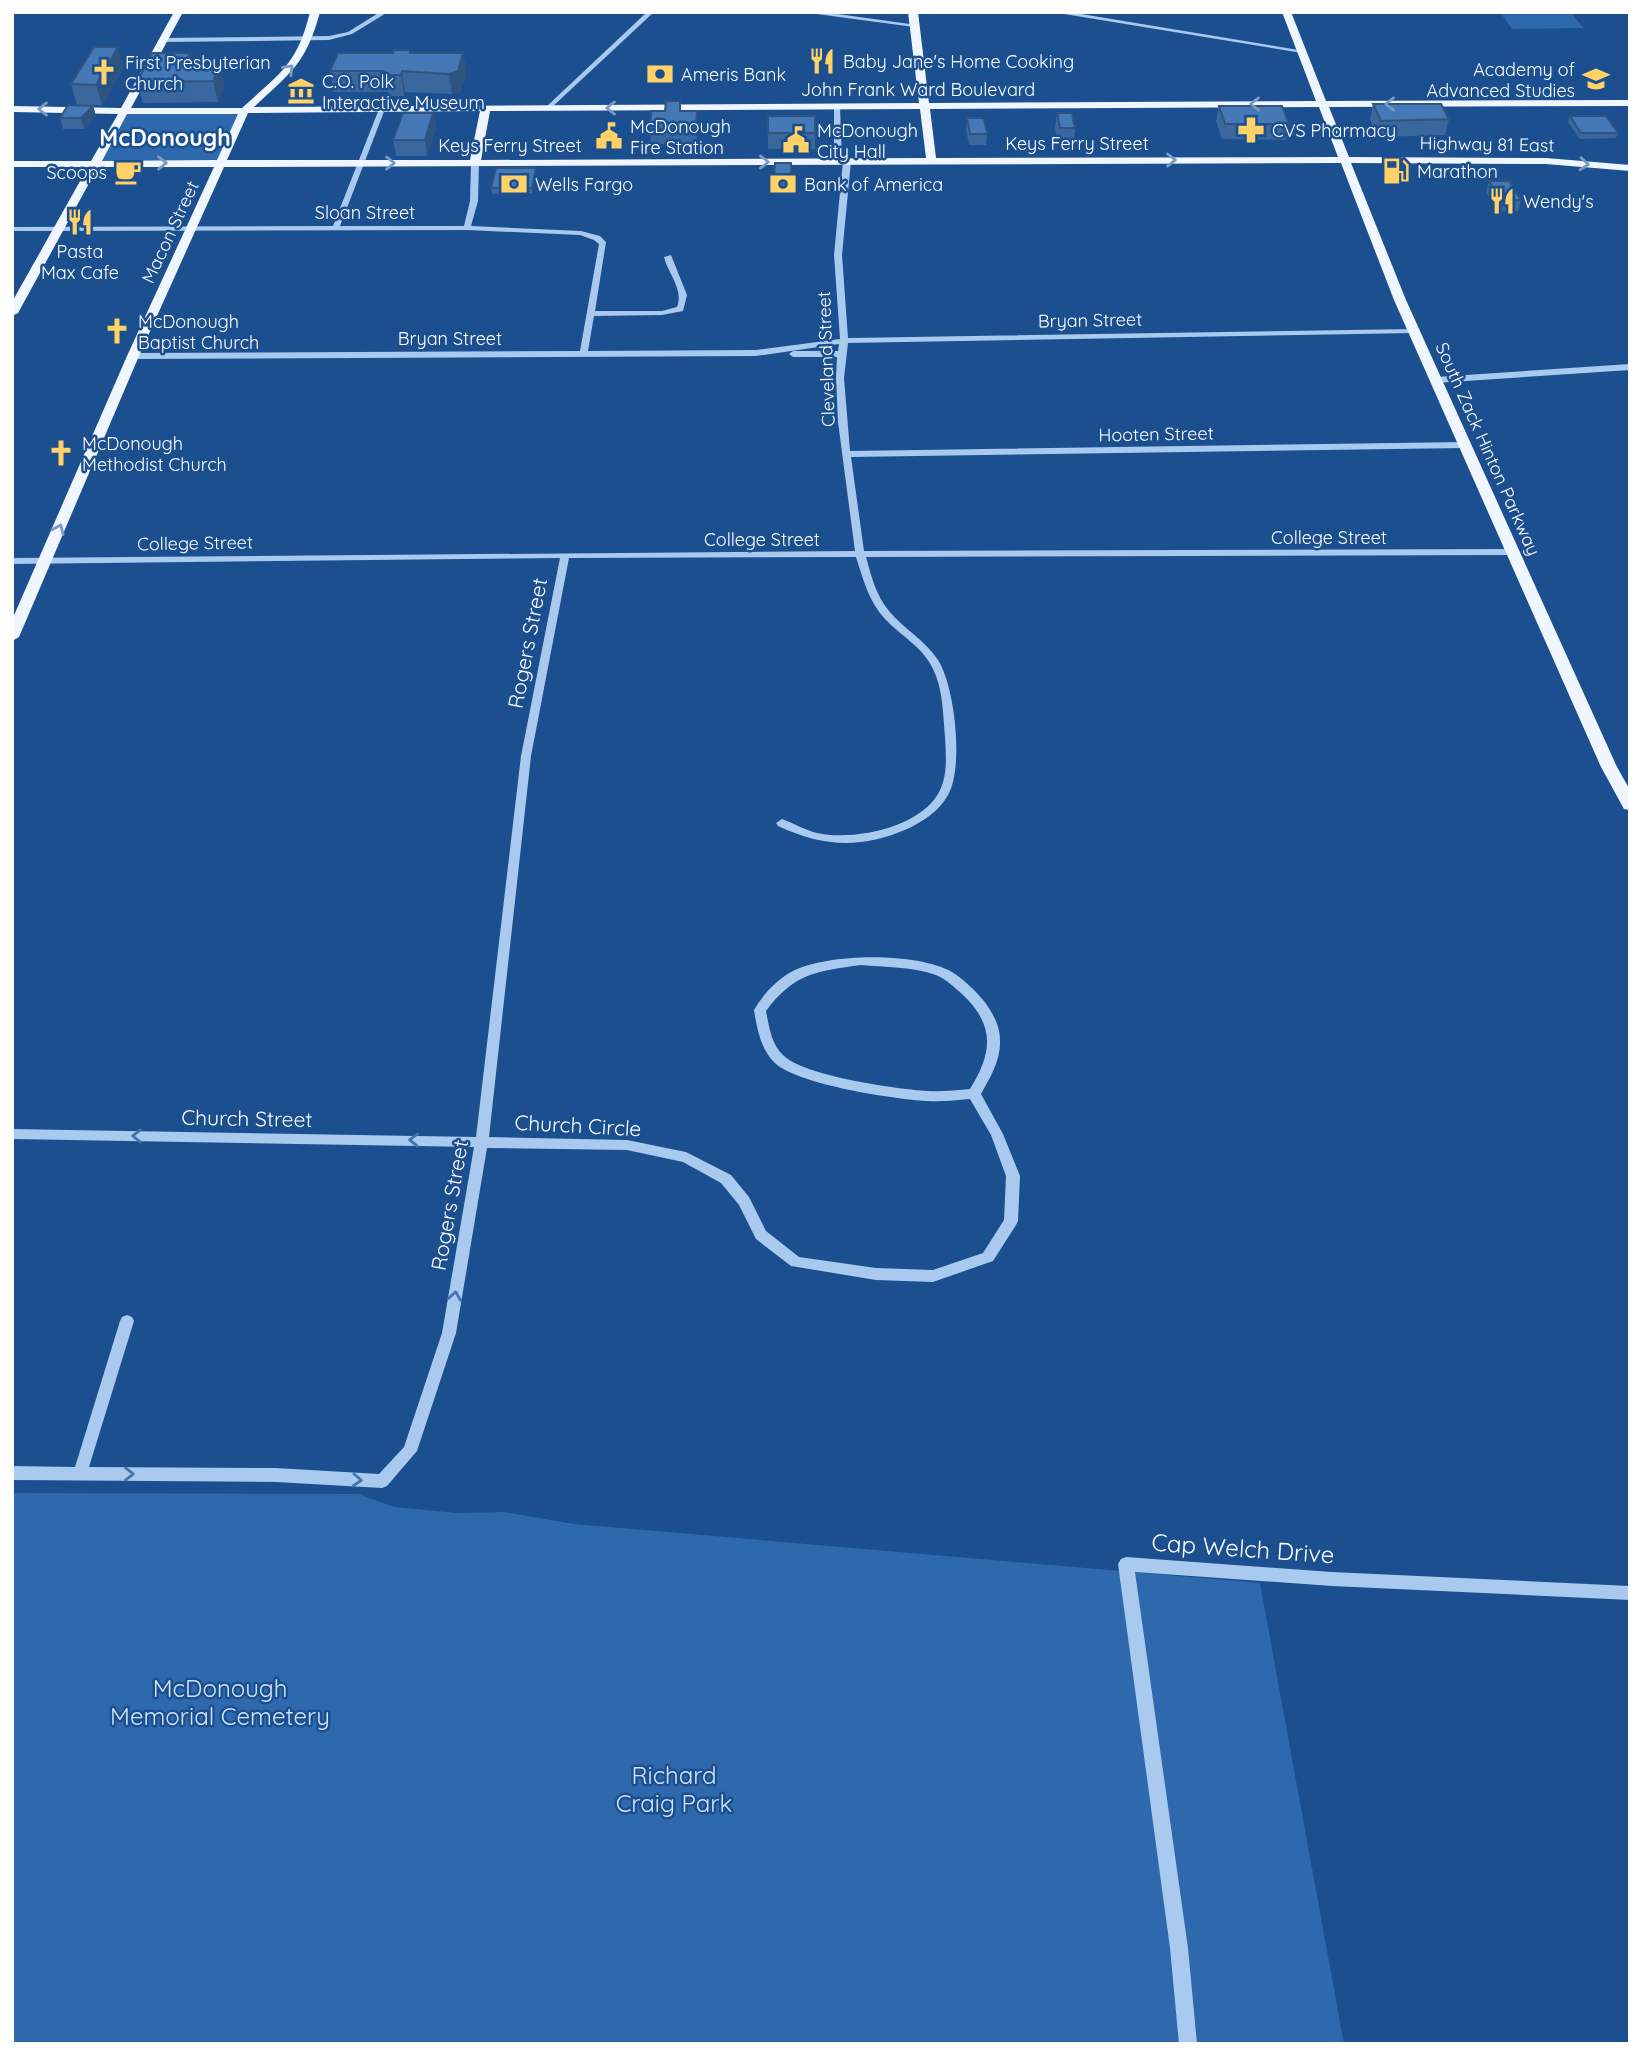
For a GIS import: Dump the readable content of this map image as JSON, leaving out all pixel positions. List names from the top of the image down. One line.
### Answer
{"streets":{"main road":["John Frank Ward Boulevard","Keys Ferry Street","Highway 81 East","Macon Street","South Zack Hinton Parkway"],"street":["Sloan Street","Bryan Street","Cleveland Street","Hooten Street","College Street","Rogers Street","Church Street","Church Circle","Cap Welch Drive"]},"crossings":[["John Frank Ward Boulevard","Macon Street"],["John Frank Ward Boulevard","Cleveland Street"],["John Frank Ward Boulevard","South Zack Hinton Parkway"],["Keys Ferry Street","Highway 81 East"],["Keys Ferry Street","Macon Street"],["Keys Ferry Street","Cleveland Street"],["Keys Ferry Street","South Zack Hinton Parkway"],["Highway 81 East","South Zack Hinton Parkway"],["Sloan Street","Macon Street"],["Sloan Street","Bryan Street"],["Macon Street","Bryan Street"],["Macon Street","College Street"],["Bryan Street","Cleveland Street"],["Bryan Street","South Zack Hinton Parkway"],["Cleveland Street","Hooten Street"],["Cleveland Street","College Street"],["Hooten Street","South Zack Hinton Parkway"],["South Zack Hinton Parkway","College Street"],["College Street","Rogers Street"],["Rogers Street","Church Street"],["Rogers Street","Church Circle"],["Church Street","Church Circle"]],"one_way":["John Frank Ward Boulevard","Keys Ferry Street","Highway 81 East","Macon Street","Church Street"],"districts":["McDonough"],"parks":["McDonough Memorial Cemetery","Richard Craig Park"],"places":{"restaurant":["Baby Jane's Home Cooking","Wendy's","Pasta Max Cafe"],"church":["First Presbyterian Church","McDonough Baptist Church","McDonough Methodist Church"],"bank":["Ameris Bank","Wells Fargo","Bank of America"],"school or university":["Academy of Advanced Studies"],"museum":["C.O. Polk Interactive Museum"],"pharmacy":["CVS Pharmacy"],"public building":["McDonough Fire Station","McDonough City Hall"],"fuel station":["Marathon"],"cafe":["Scoops"]}}
